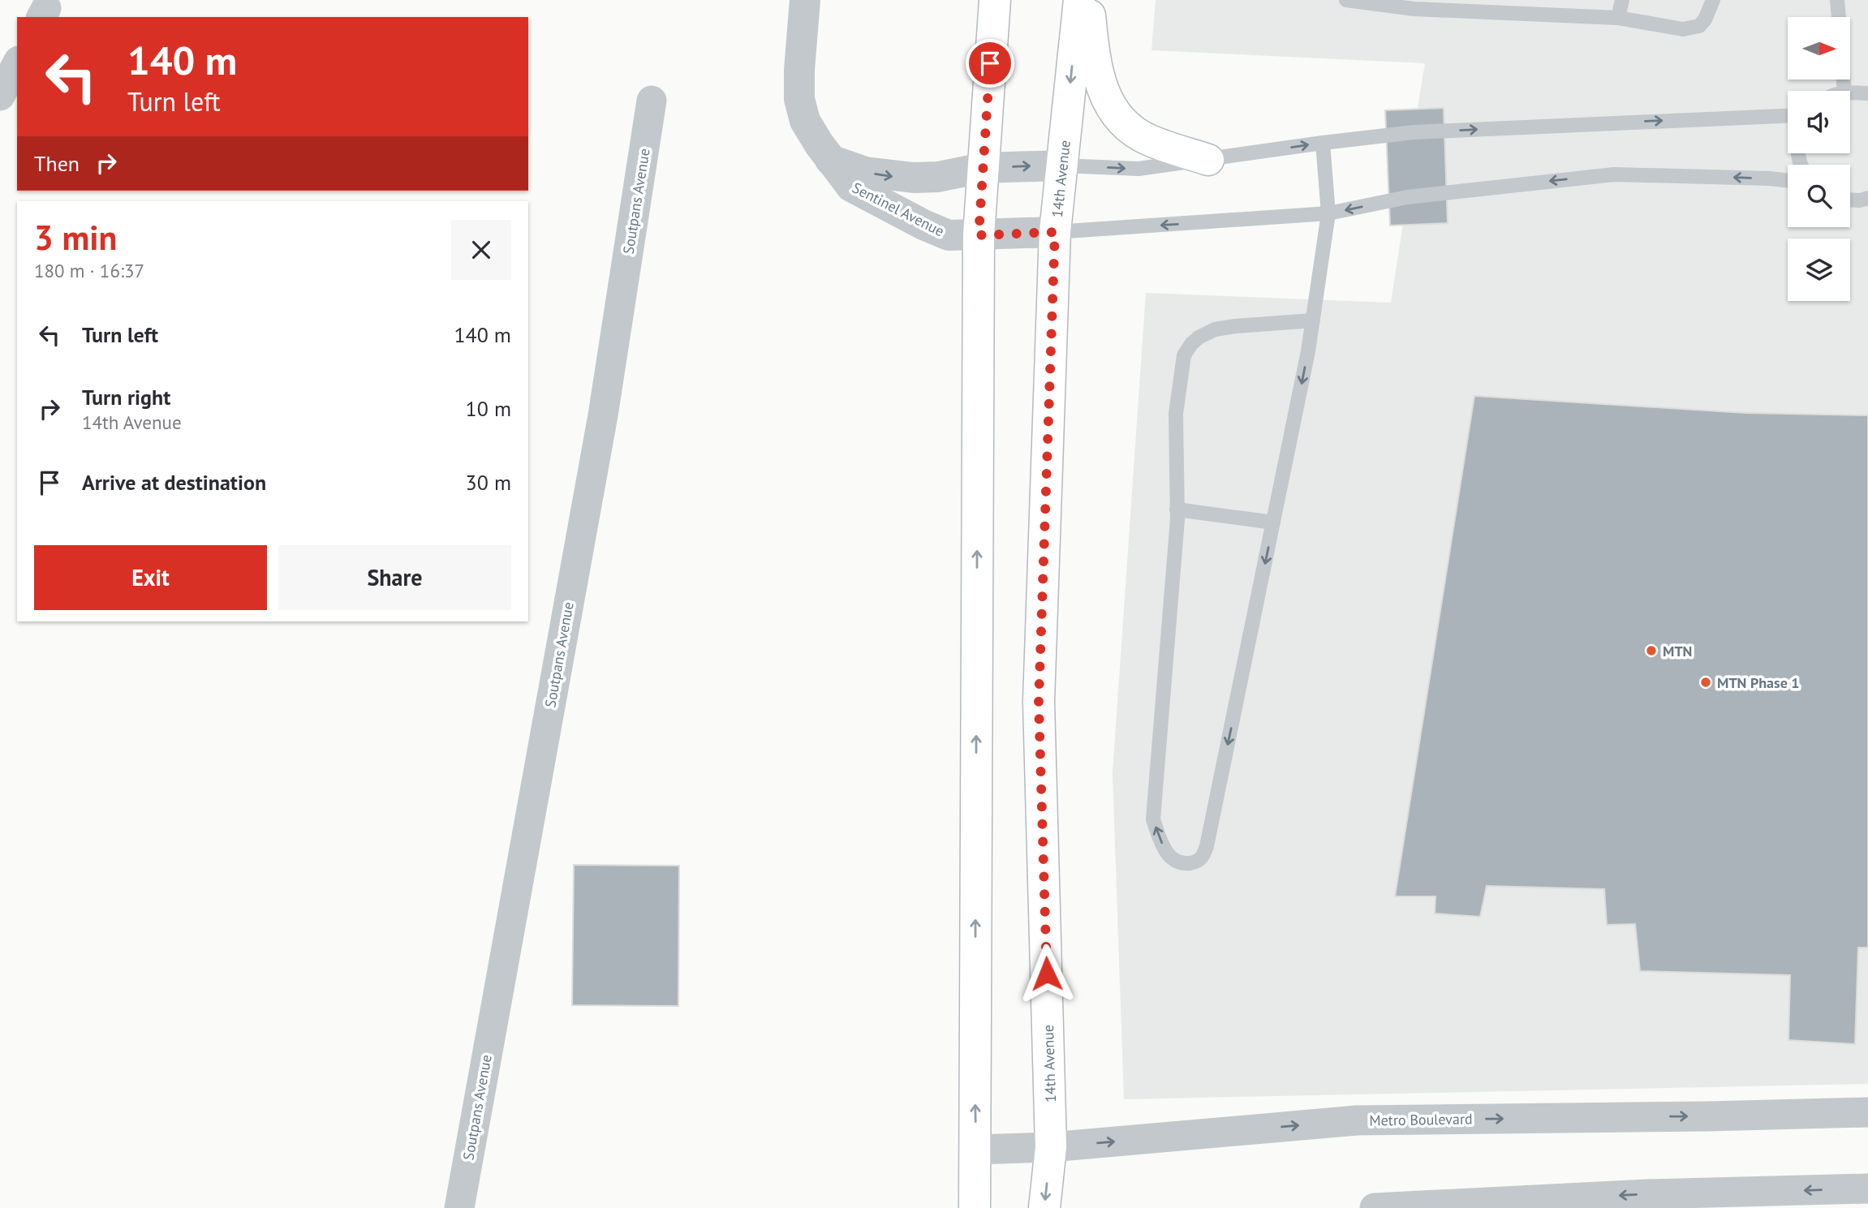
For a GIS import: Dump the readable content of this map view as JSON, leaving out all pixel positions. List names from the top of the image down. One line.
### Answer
{"streets":{"main road":["14th Avenue"],"street":["Soutpans Avenue","Sentinel Avenue","Metro Boulevard"]},"crossings":[["14th Avenue","Sentinel Avenue"],["14th Avenue","Metro Boulevard"]],"places":["MTN","MTN Phase 1"],"north":"right","page":{"turn":["140 m","Turn left"],"then":"Then","heading":["3 min","180 m · 16:37"],"list":[{"name":"Turn left","value":"140 m"},{"name":"Turn right","note":"14th Avenue","value":"10 m"},{"name":"Arrive at destination","value":"30 m"}],"buttons":["Exit","Share"]}}
